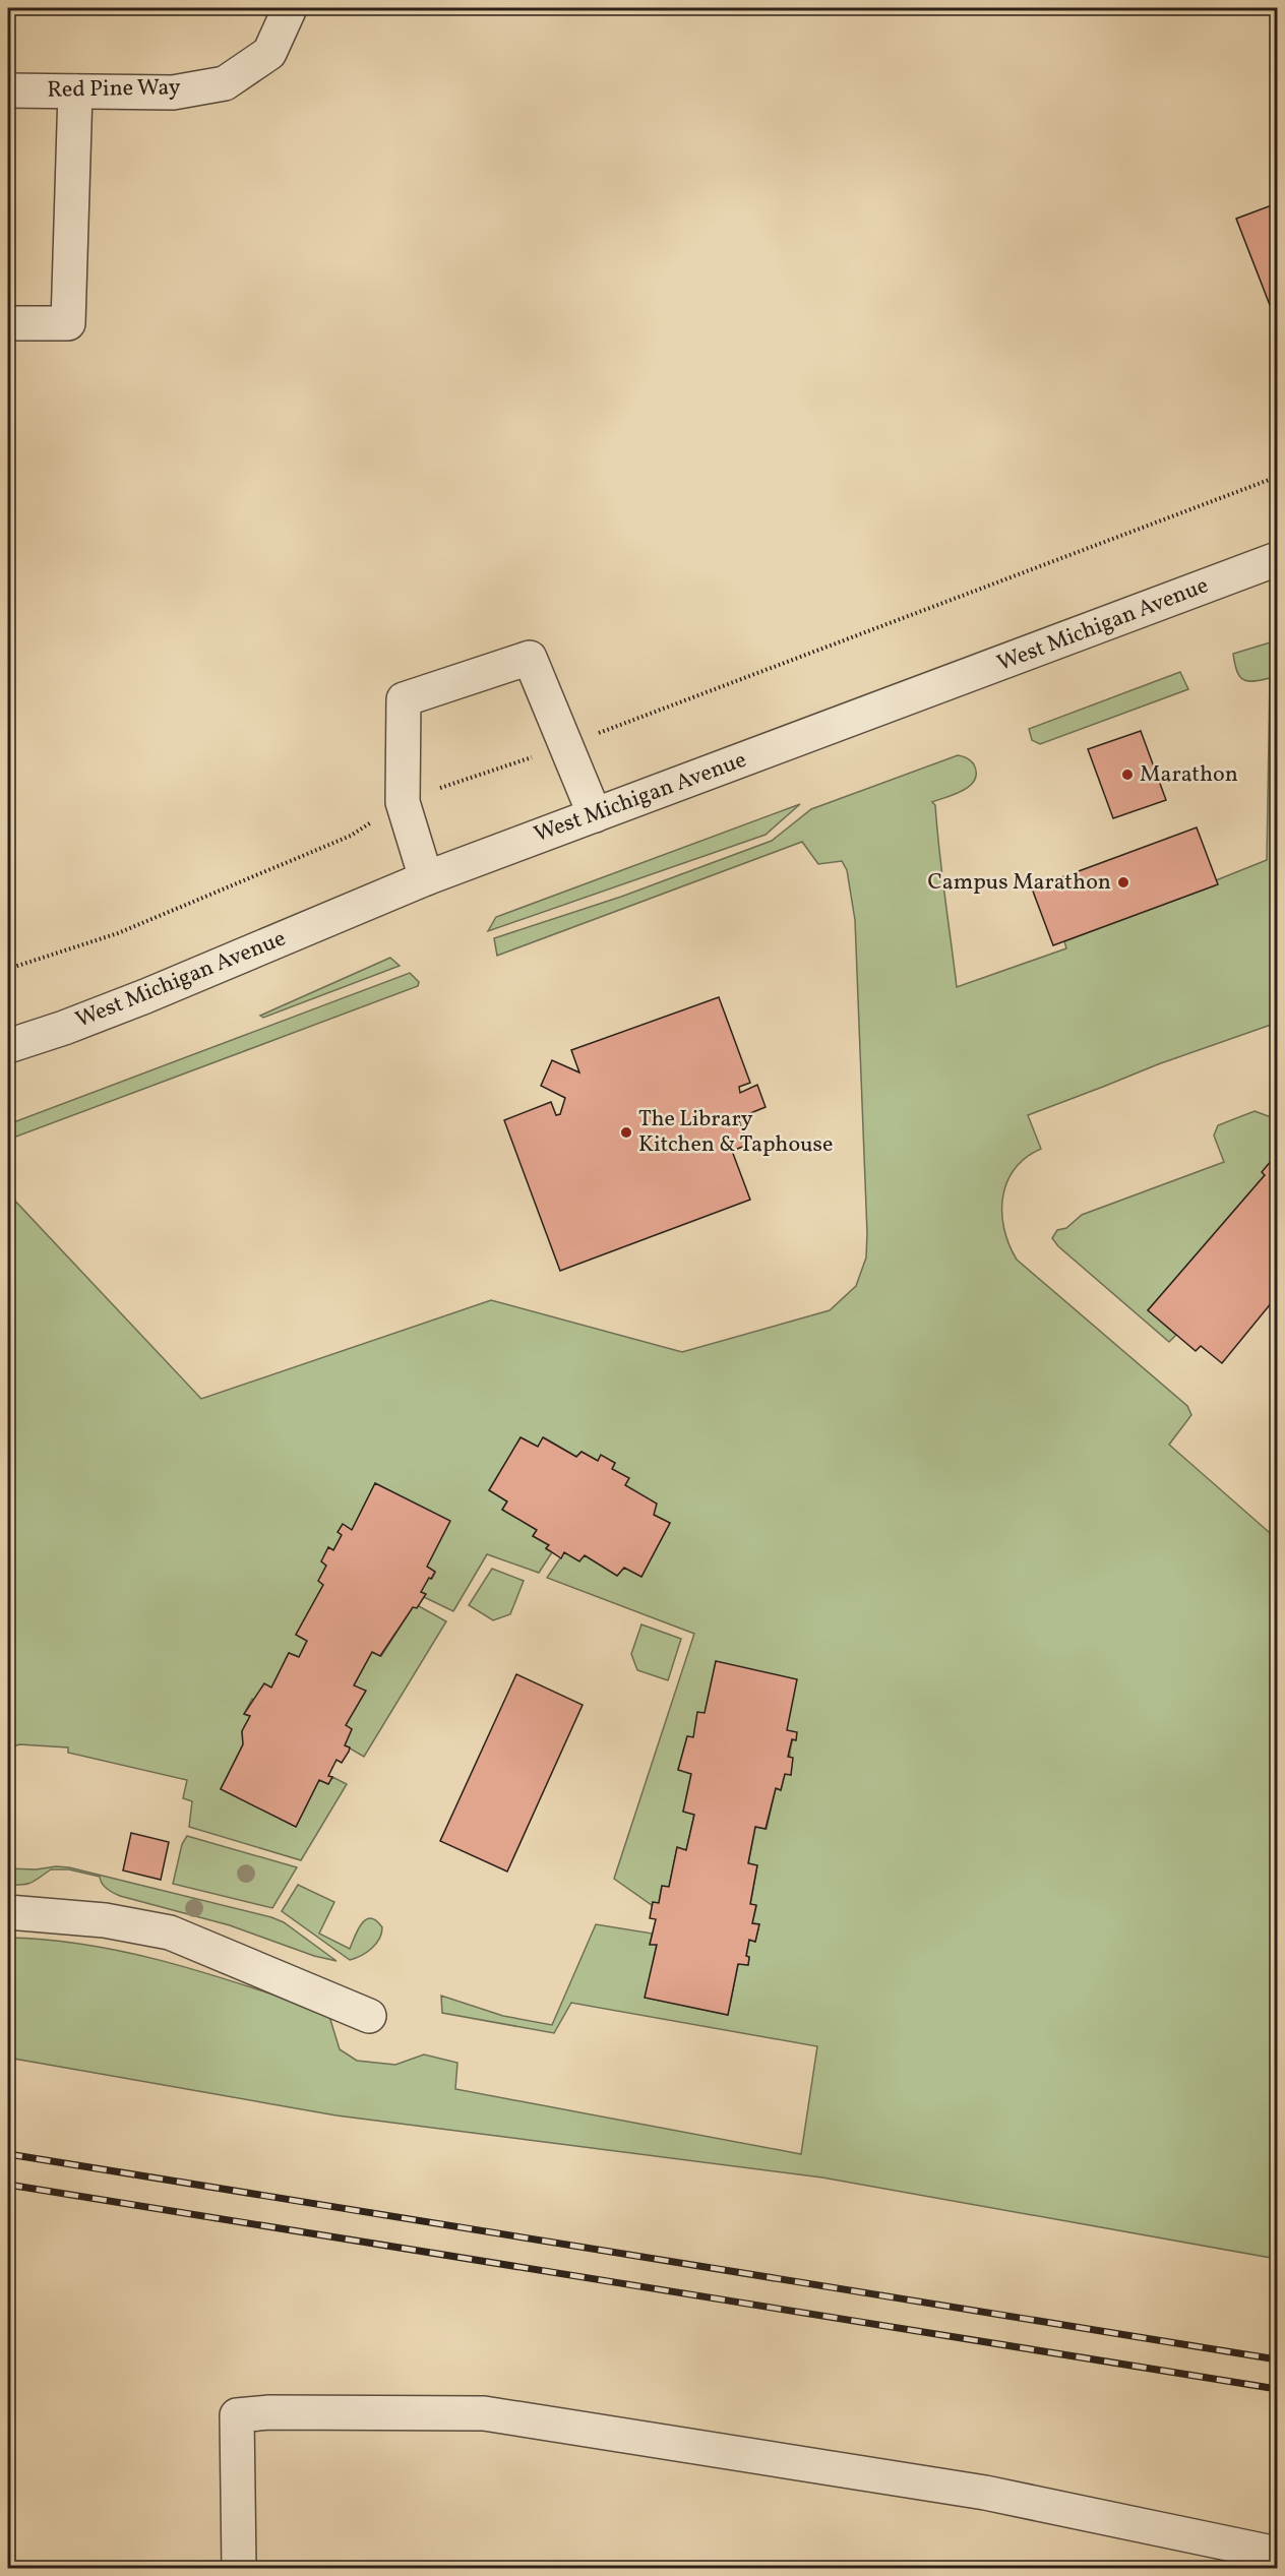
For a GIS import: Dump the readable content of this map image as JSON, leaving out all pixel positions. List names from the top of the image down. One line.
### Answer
{"streets":{"street":["Red Pine Way","West Michigan Avenue"]},"places":["Marathon","Campus Marathon","The Library Kitchen & Taphouse"]}
